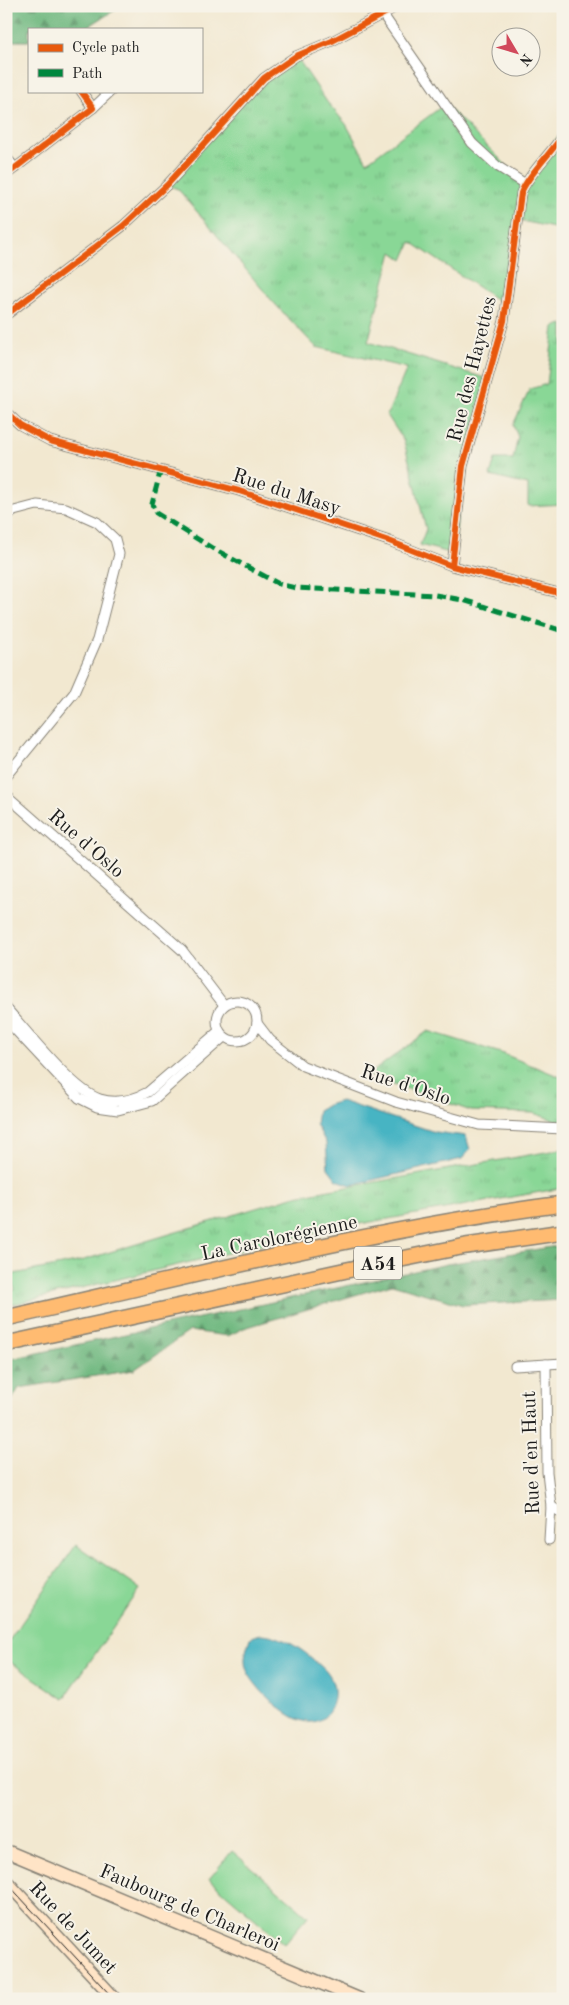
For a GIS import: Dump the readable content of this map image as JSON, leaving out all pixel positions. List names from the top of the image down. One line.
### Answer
{"streets":{"highway":["La Carolorégienne","A54"],"main road":["Faubourg de Charleroi","Rue de Jumet"],"street":["Rue des Hayettes","Rue du Masy","Rue d'Oslo","Rue d'en Haut"]},"crossings":[["Rue des Hayettes","Rue du Masy"]],"legend":["Cycle path","Path"],"north":"bottom right"}
